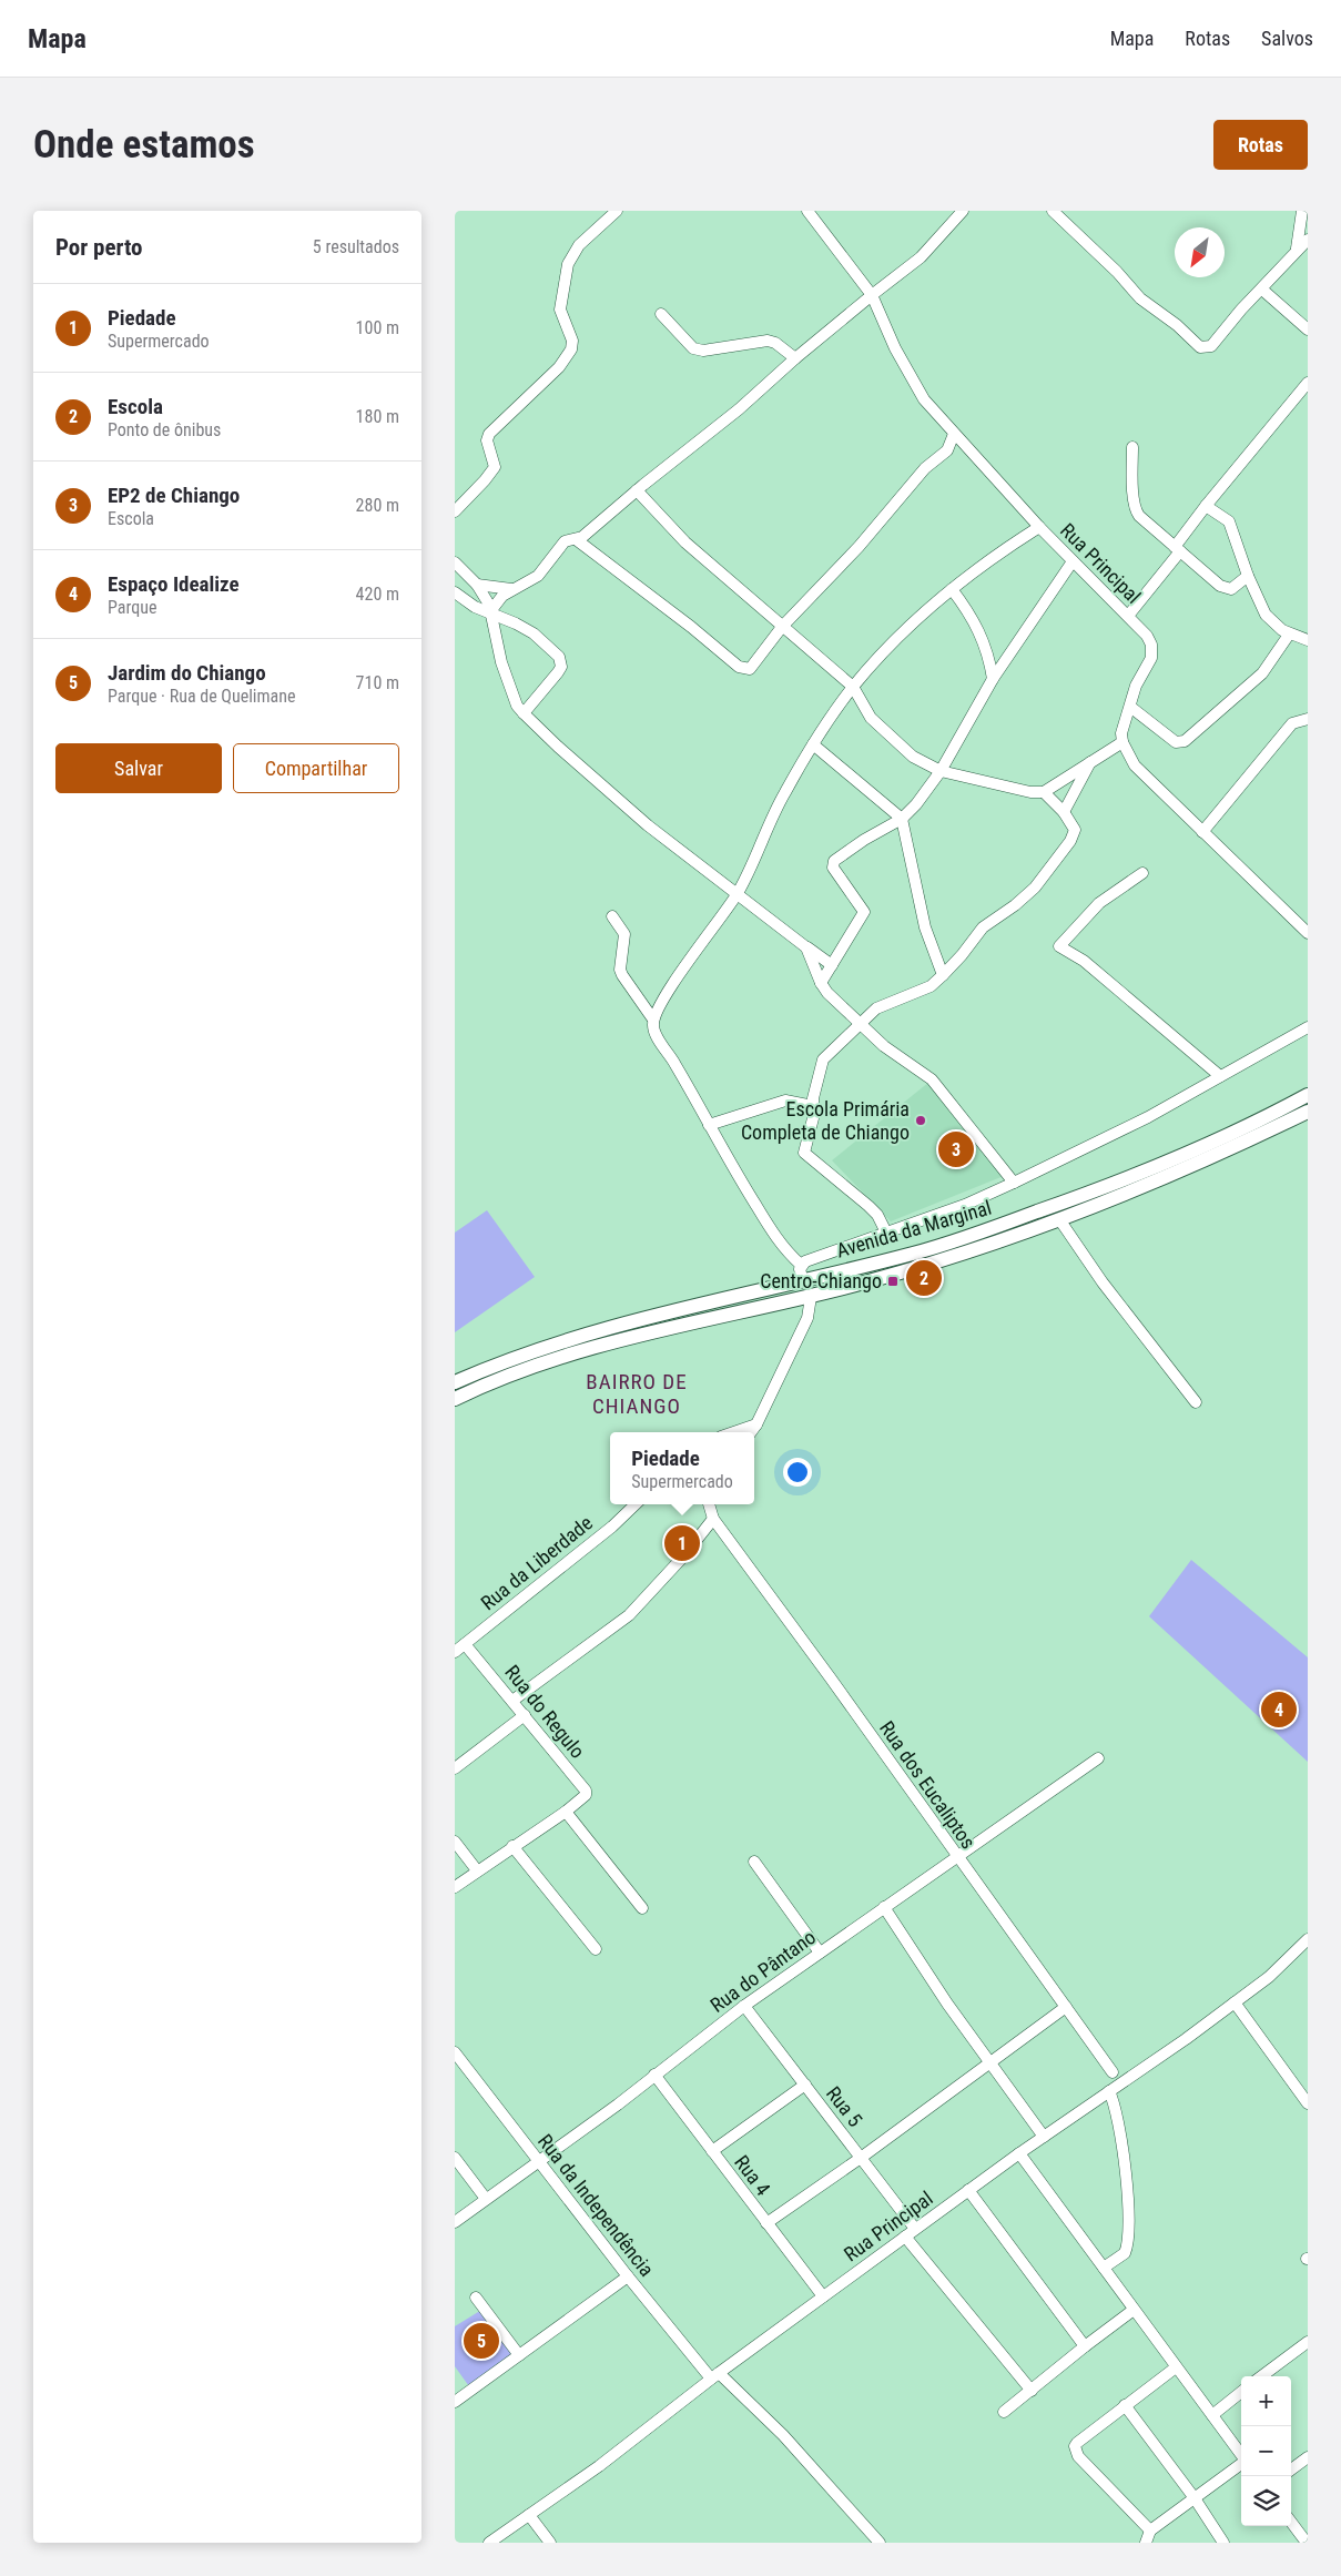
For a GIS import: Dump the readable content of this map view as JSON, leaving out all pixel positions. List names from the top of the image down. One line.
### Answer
{"streets":{"main road":["Avenida da Marginal"],"street":["Rua Principal","Rua da Liberdade","Rua do Regulo","Rua dos Eucaliptos","Rua do Pântano","Rua 5","Rua 4","Rua da Independência"]},"crossings":[["Rua Principal","Rua 5"],["Rua Principal","Rua 4"],["Rua Principal","Rua da Independência"],["Rua da Liberdade","Rua do Regulo"],["Rua dos Eucaliptos","Rua do Pântano"],["Rua do Pântano","Rua 5"],["Rua do Pântano","Rua 4"],["Rua do Pântano","Rua da Independência"]],"districts":["BAIRRO DE CHIANGO"],"places":{"other":["Escola Primária Completa de Chiango"],"transit":["Centro-Chiango"]},"north":"bottom left","page":{"header":"Mapa","nav":["Mapa","Rotas","Salvos"],"buttons":["Rotas",["Salvar","Compartilhar"]],"title":"Onde estamos","heading":["Por perto","5 resultados"],"list":[{"mark":"1","name":"Piedade","note":"Supermercado","value":"100 m"},{"mark":"2","name":"Escola","note":"Ponto de ônibus","value":"180 m"},{"mark":"3","name":"EP2 de Chiango","note":"Escola","value":"280 m"},{"mark":"4","name":"Espaço Idealize","note":"Parque","value":"420 m"},{"mark":"5","name":"Jardim do Chiango","note":"Parque · Rua de Quelimane","value":"710 m"}],"pins":["3","2","1","4","5"],"popup":["Piedade","Supermercado"],"map_buttons":["+","−"]}}
